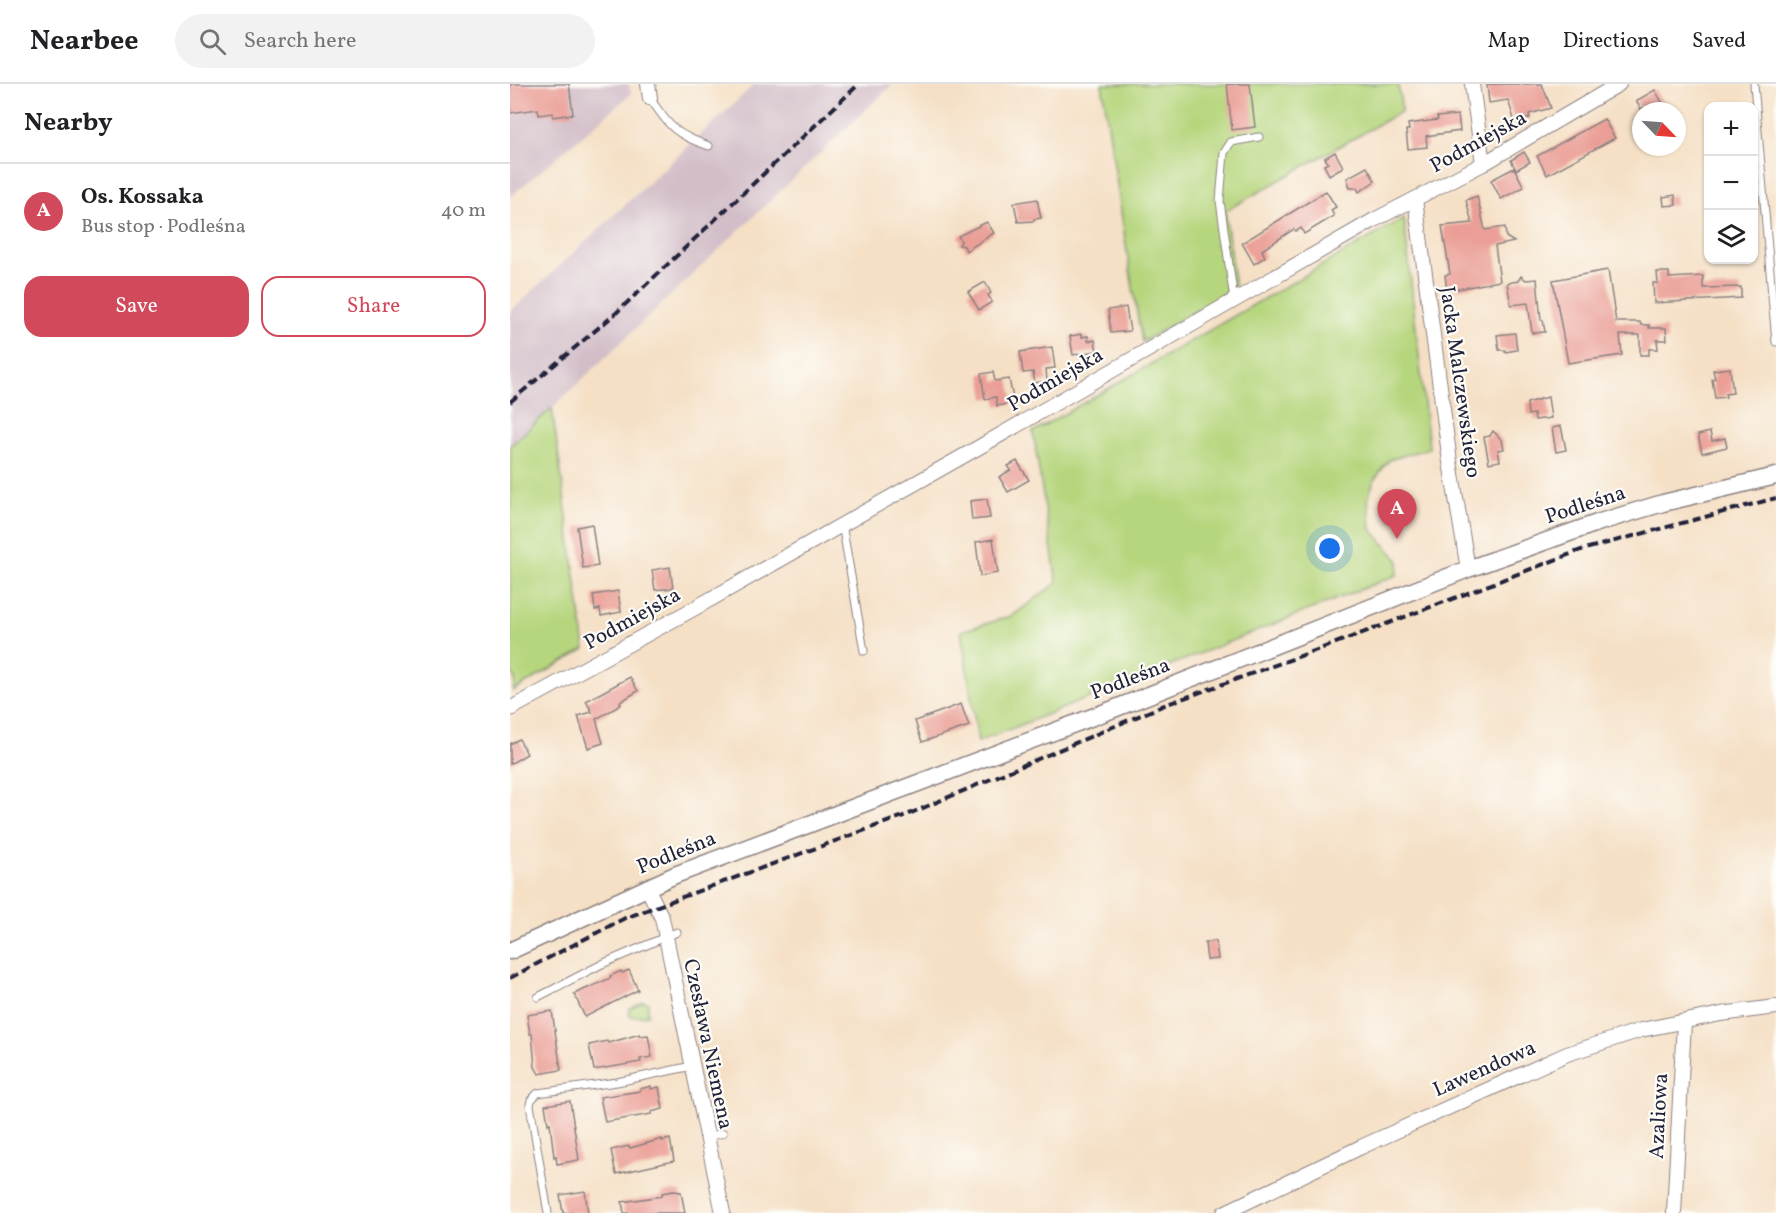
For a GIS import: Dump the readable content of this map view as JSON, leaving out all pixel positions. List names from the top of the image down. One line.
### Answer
{"streets":{"street":["Podmiejska","Jacka Malczewskiego","Podleśna","Czesława Niemena","Lawendowa","Azaliowa"]},"crossings":[["Podmiejska","Jacka Malczewskiego"],["Jacka Malczewskiego","Podleśna"],["Podleśna","Czesława Niemena"],["Lawendowa","Azaliowa"]],"north":"bottom right","page":{"header":"Nearbee","search":"Search here","nav":["Map","Directions","Saved"],"heading":"Nearby","map_buttons":["+","−"],"list":[{"mark":"A","name":"Os. Kossaka","note":"Bus stop · Podleśna","value":"40 m"}],"buttons":["Save","Share"],"pins":"A"}}
